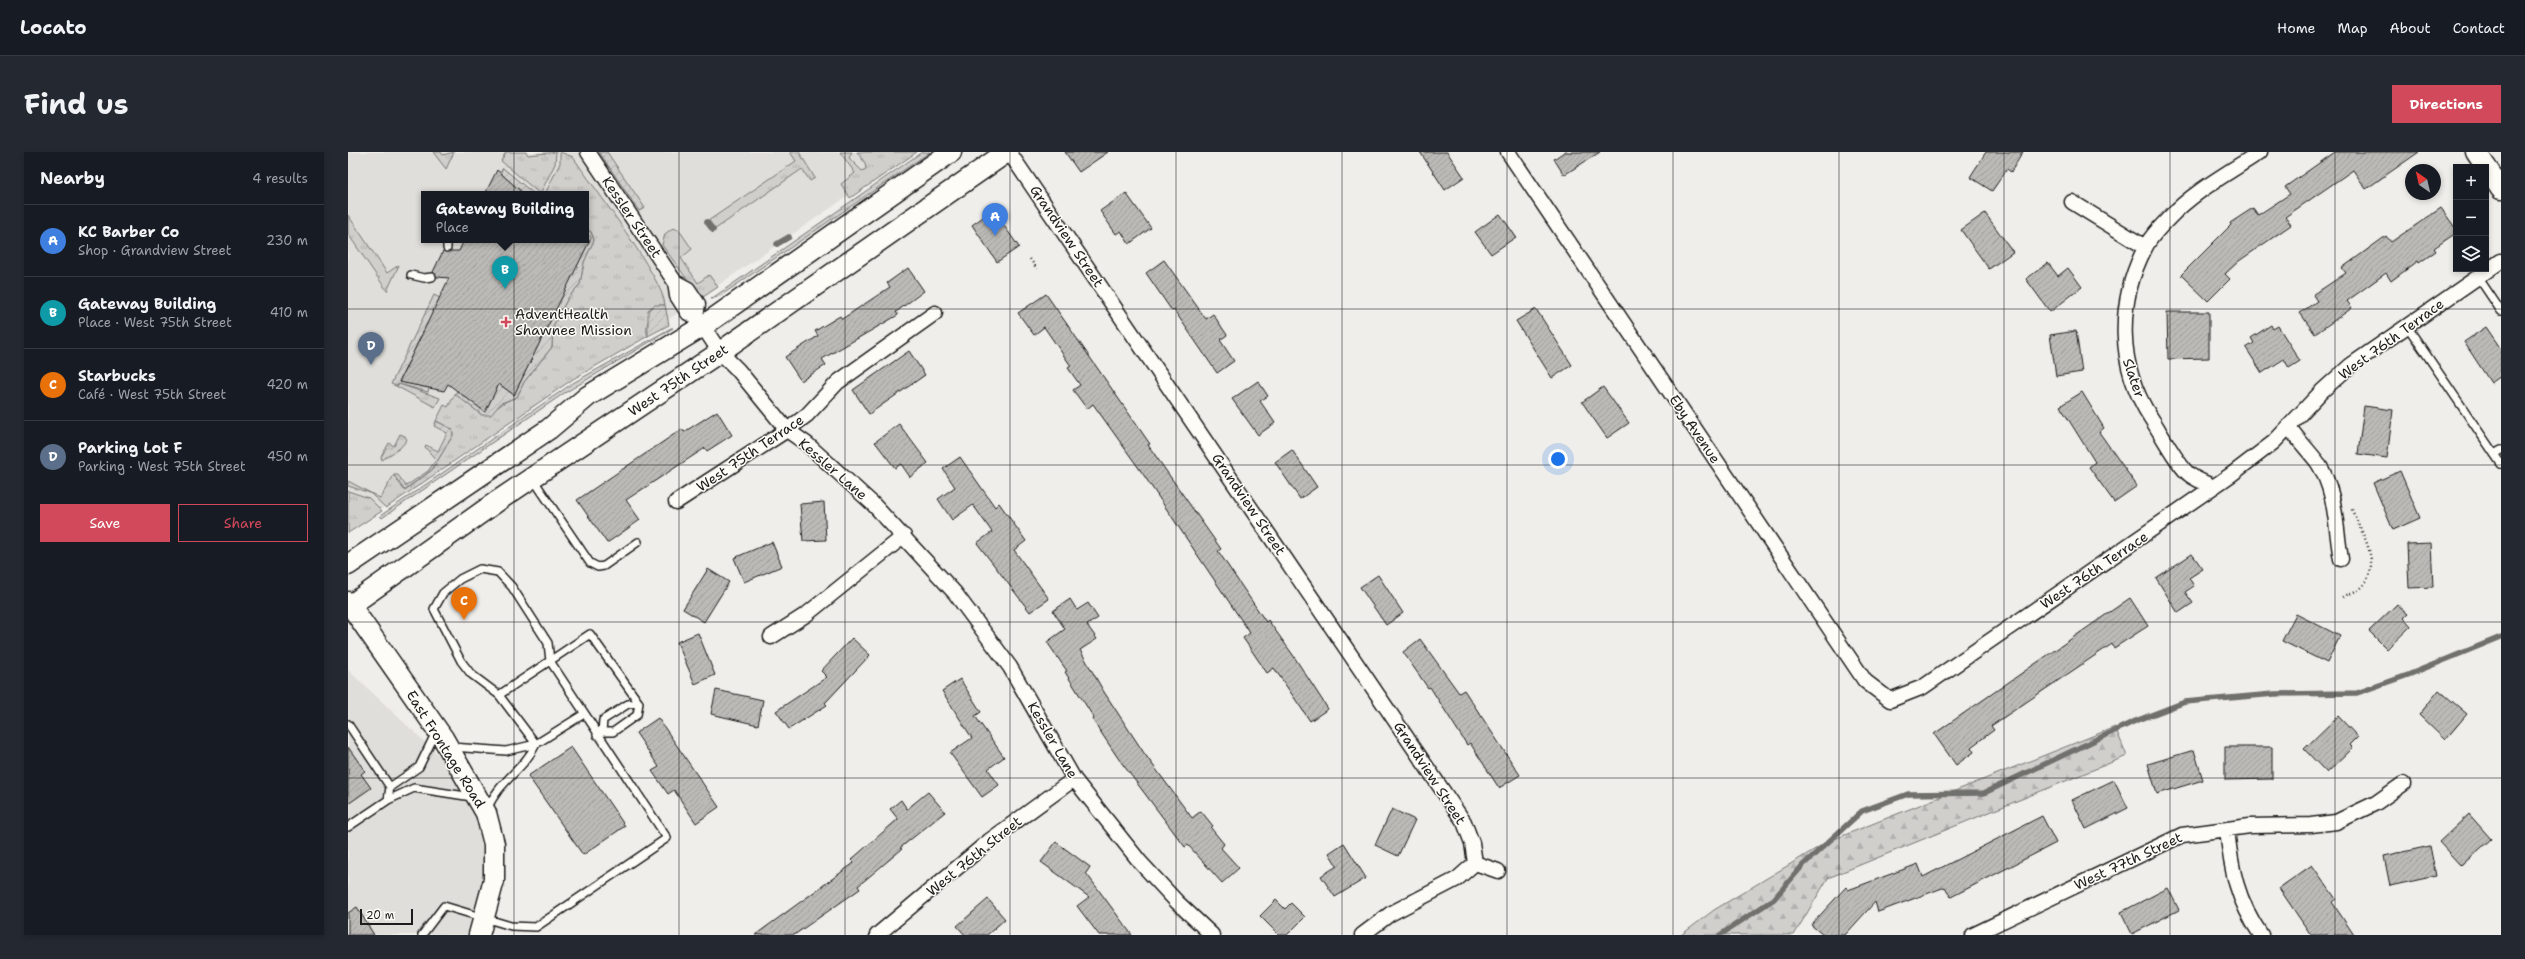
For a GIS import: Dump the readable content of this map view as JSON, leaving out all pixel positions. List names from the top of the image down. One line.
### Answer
{"streets":{"main road":["West 75th Street","East Frontage Road"],"street":["Kessler Street","Grandview Street","West 76th Terrace","Slater","Eby Avenue","West 75th Terrace","Kessler Lane","West 76th Street","West 77th Street"]},"crossings":[["Kessler Street","Kessler Lane"],["Grandview Street","West 75th Street"],["West 76th Terrace","Slater"],["West 76th Terrace","Eby Avenue"],["West 75th Street","Kessler Lane"],["West 75th Street","East Frontage Road"],["West 75th Terrace","Kessler Lane"],["Kessler Lane","West 76th Street"]],"places":{"health":["AdventHealth Shawnee Mission"]},"scale_bar":"20 m","north":"top left","page":{"header":"Locato","nav":["Home","Map","About","Contact"],"title":"Find us","buttons":["Directions",["Save","Share"]],"heading":["Nearby","4 results"],"map_buttons":["+","−"],"popup":["Gateway Building","Place"],"pins":["A","B","D","C"],"list":[{"mark":"A","name":"KC Barber Co","note":"Shop · Grandview Street","value":"230 m"},{"mark":"B","name":"Gateway Building","note":"Place · West 75th Street","value":"410 m"},{"mark":"C","name":"Starbucks","note":"Café · West 75th Street","value":"420 m"},{"mark":"D","name":"Parking Lot F","note":"Parking · West 75th Street","value":"450 m"}],"scale":"20 m"}}
